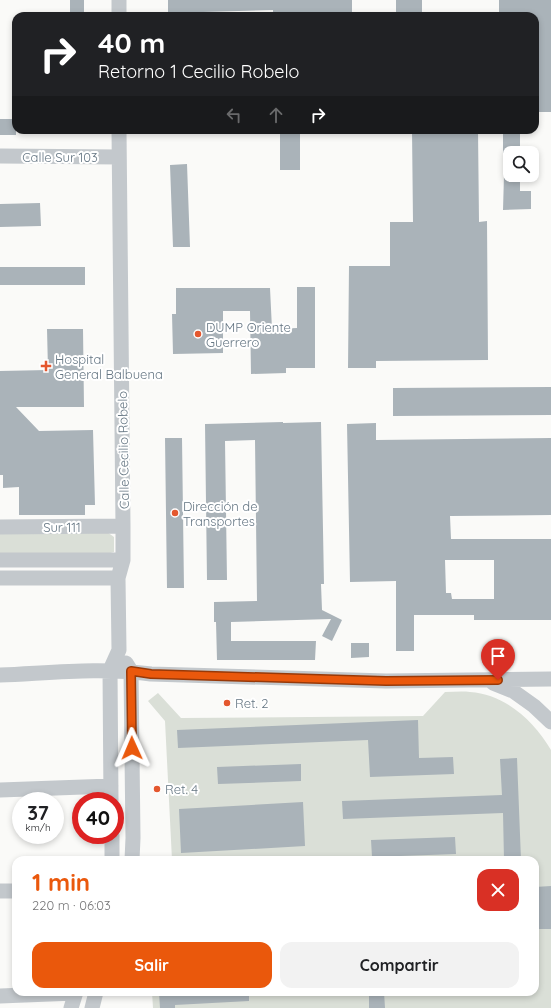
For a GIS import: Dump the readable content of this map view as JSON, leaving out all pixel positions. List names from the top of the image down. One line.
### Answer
{"streets":{"street":["Calle Sur 103","Calle Cecilio Robelo","Sur 111"]},"crossings":[["Calle Sur 103","Calle Cecilio Robelo"],["Calle Cecilio Robelo","Sur 111"]],"places":{"other":["DUMP Oriente Guerrero","Dirección de Transportes","Ret. 2","Ret. 4"],"health":["Hospital General Balbuena"]},"page":{"turn":["40 m","Retorno 1 Cecilio Robelo"],"speed":"37 km/h","limit":"40","heading":["1 min","220 m · 06:03"],"buttons":["Salir","Compartir"]}}
